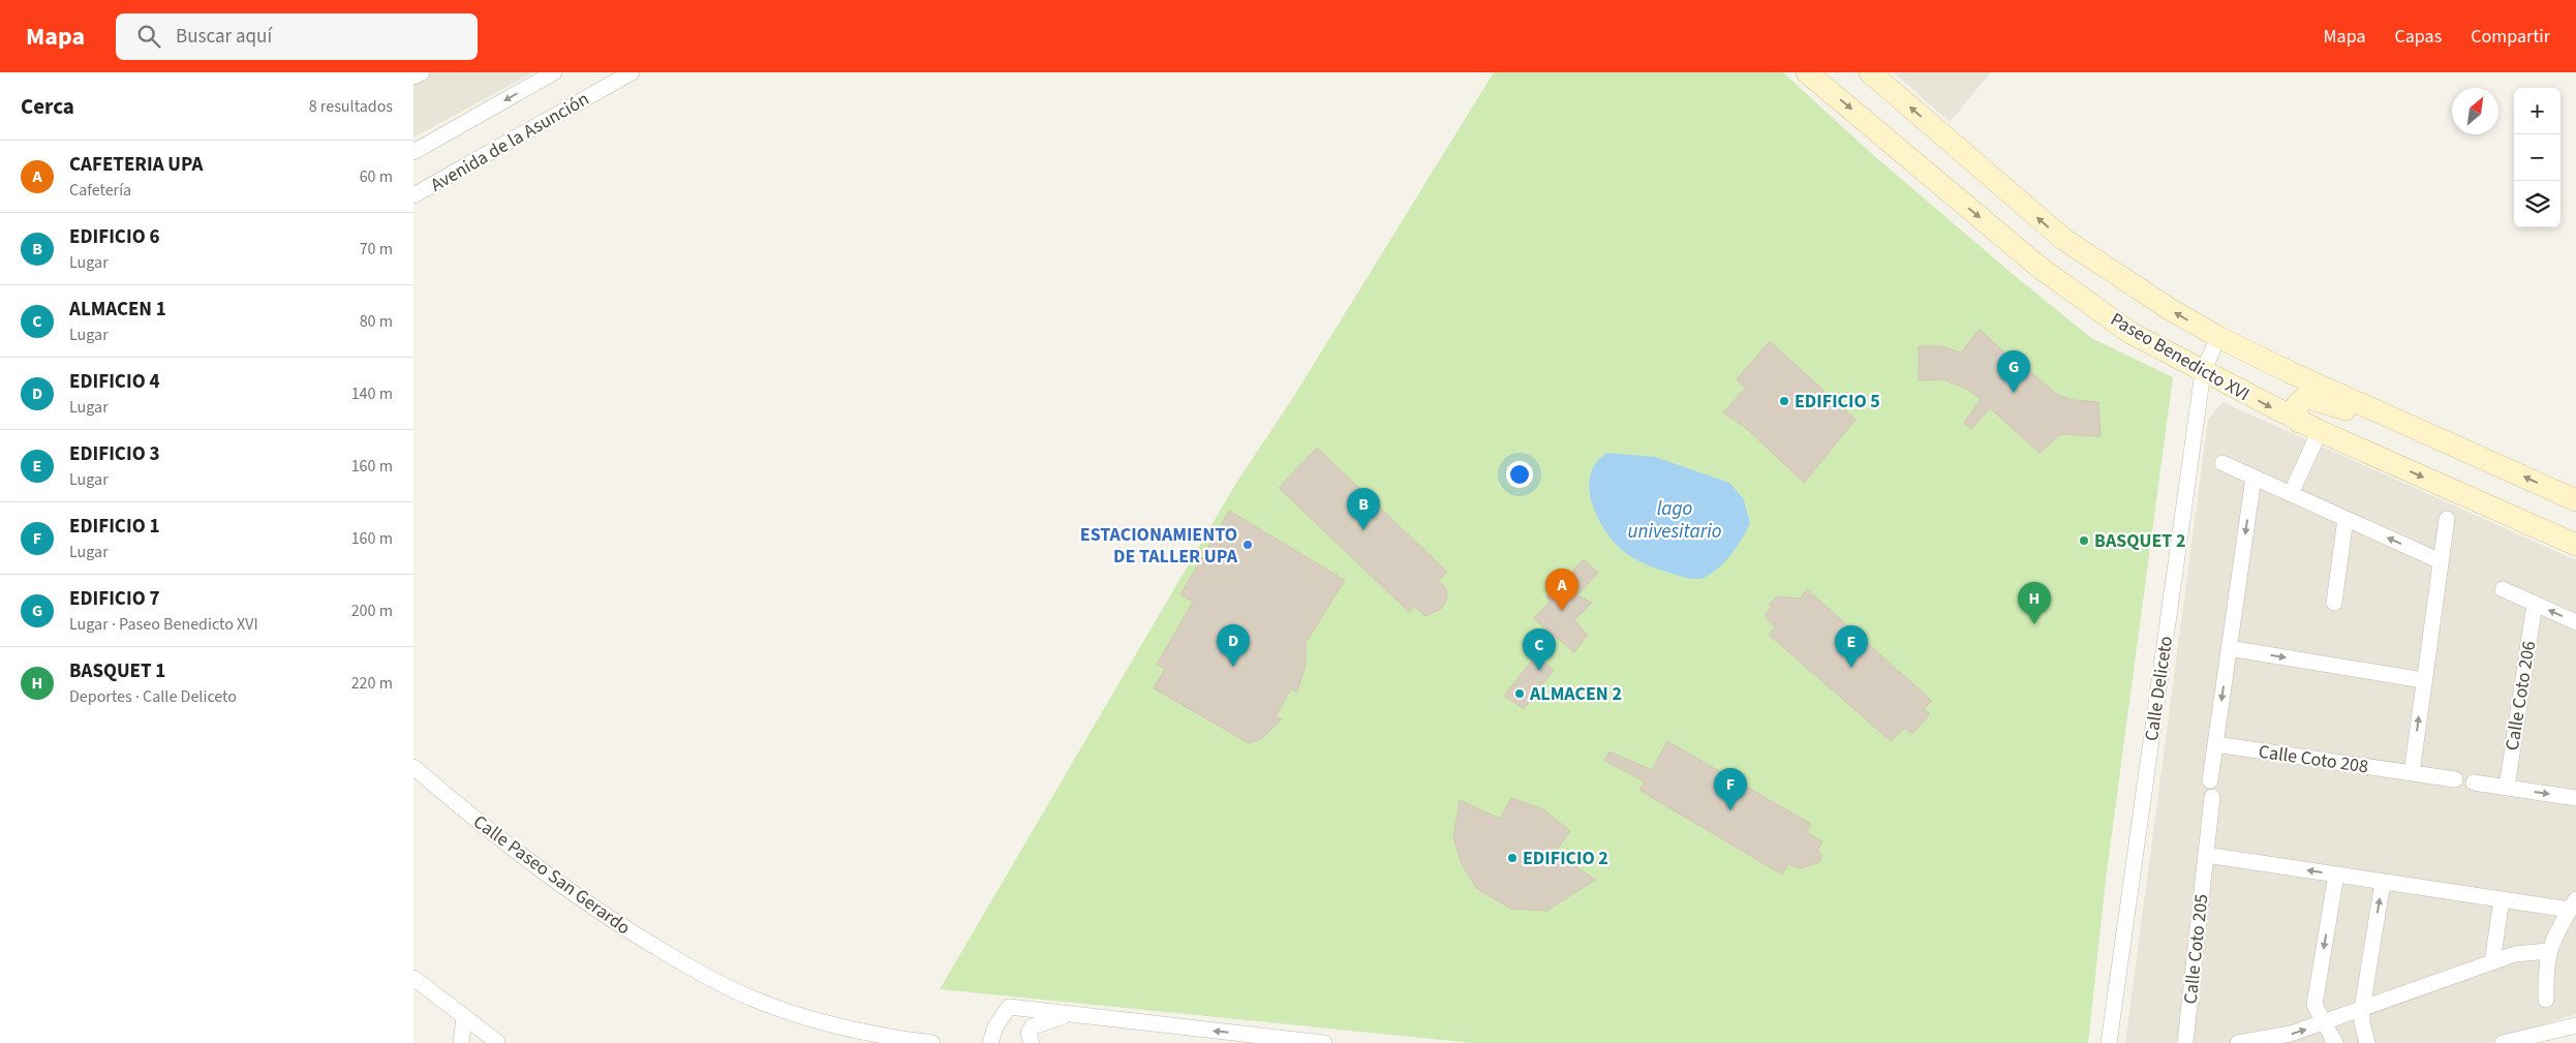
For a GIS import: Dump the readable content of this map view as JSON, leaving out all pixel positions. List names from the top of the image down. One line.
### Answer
{"streets":{"street":["Avenida de la Asunción","Paseo Benedicto XVI","Calle Deliceto","Calle Coto 206","Calle Coto 208","Calle Paseo San Gerardo","Calle Coto 205"]},"crossings":[["Paseo Benedicto XVI","Calle Deliceto"]],"water":["lago univesitario"],"places":["EDIFICIO 5","BASQUET 2","ESTACIONAMIENTO DE TALLER UPA","ALMACEN 2","EDIFICIO 2"],"north":"top right","page":{"header":"Mapa","search":"Buscar aquí","nav":["Mapa","Capas","Compartir"],"heading":["Cerca","8 resultados"],"map_buttons":["+","−"],"list":[{"mark":"A","name":"CAFETERIA UPA","note":"Cafetería","value":"60 m"},{"mark":"B","name":"EDIFICIO 6","note":"Lugar","value":"70 m"},{"mark":"C","name":"ALMACEN 1","note":"Lugar","value":"80 m"},{"mark":"D","name":"EDIFICIO 4","note":"Lugar","value":"140 m"},{"mark":"E","name":"EDIFICIO 3","note":"Lugar","value":"160 m"},{"mark":"F","name":"EDIFICIO 1","note":"Lugar","value":"160 m"},{"mark":"G","name":"EDIFICIO 7","note":"Lugar · Paseo Benedicto XVI","value":"200 m"},{"mark":"H","name":"BASQUET 1","note":"Deportes · Calle Deliceto","value":"220 m"}],"pins":["G","B","A","H","D","E","C","F"]}}
